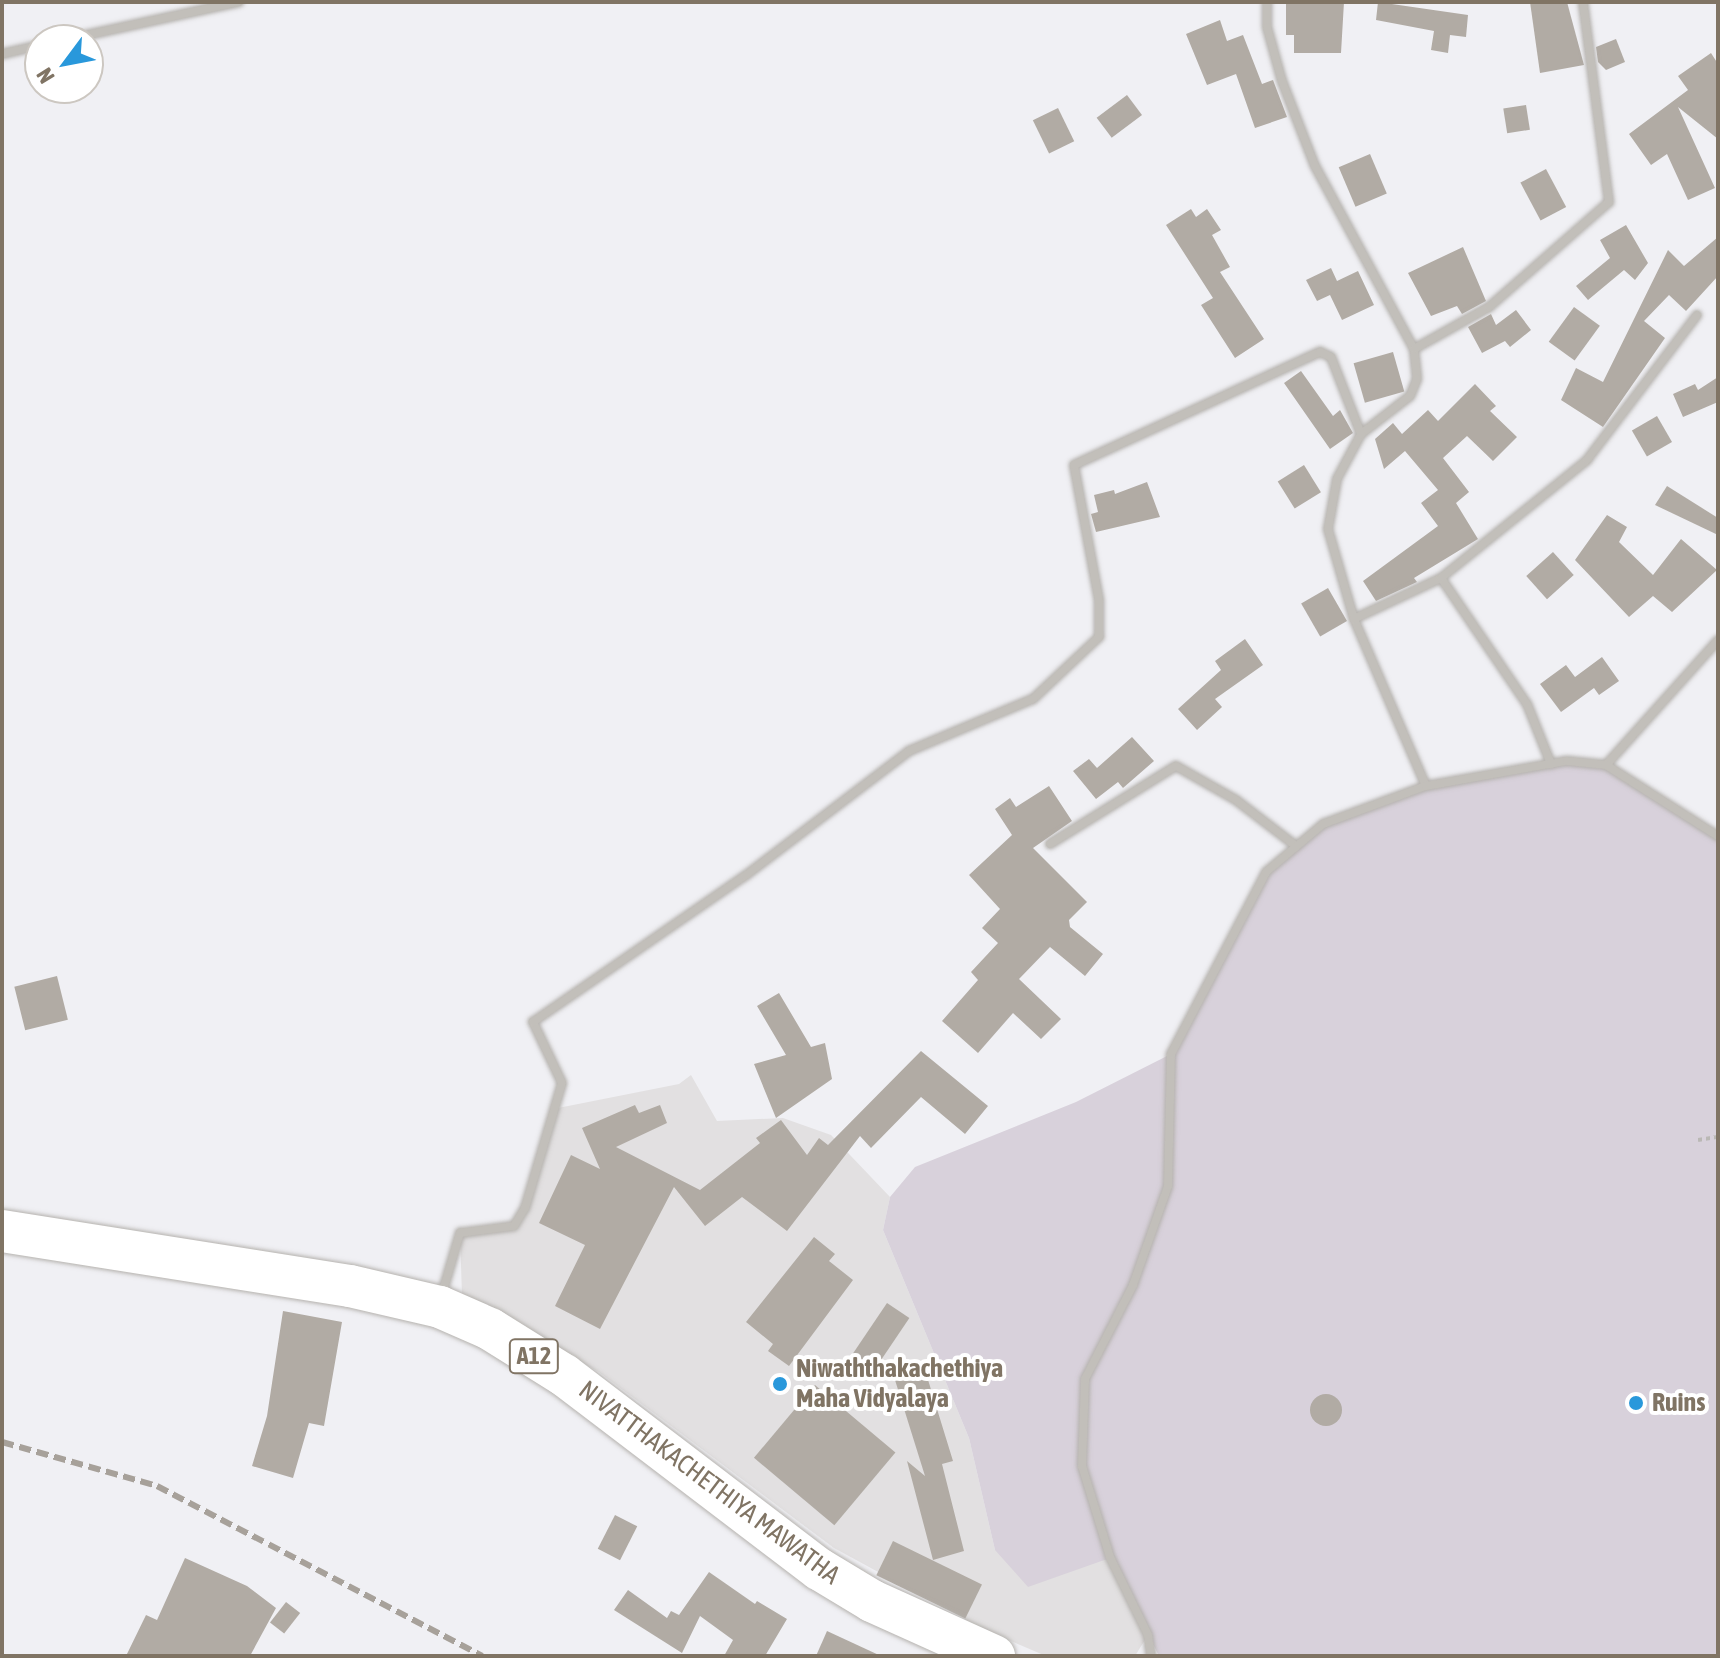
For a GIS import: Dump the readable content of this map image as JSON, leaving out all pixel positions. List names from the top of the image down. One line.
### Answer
{"streets":{"highway":["A12","NIVATTHAKACHETHIYA MAWATHA"]},"places":["Niwaththakachethiya Maha Vidyalaya","Ruins"],"north":"bottom left"}
